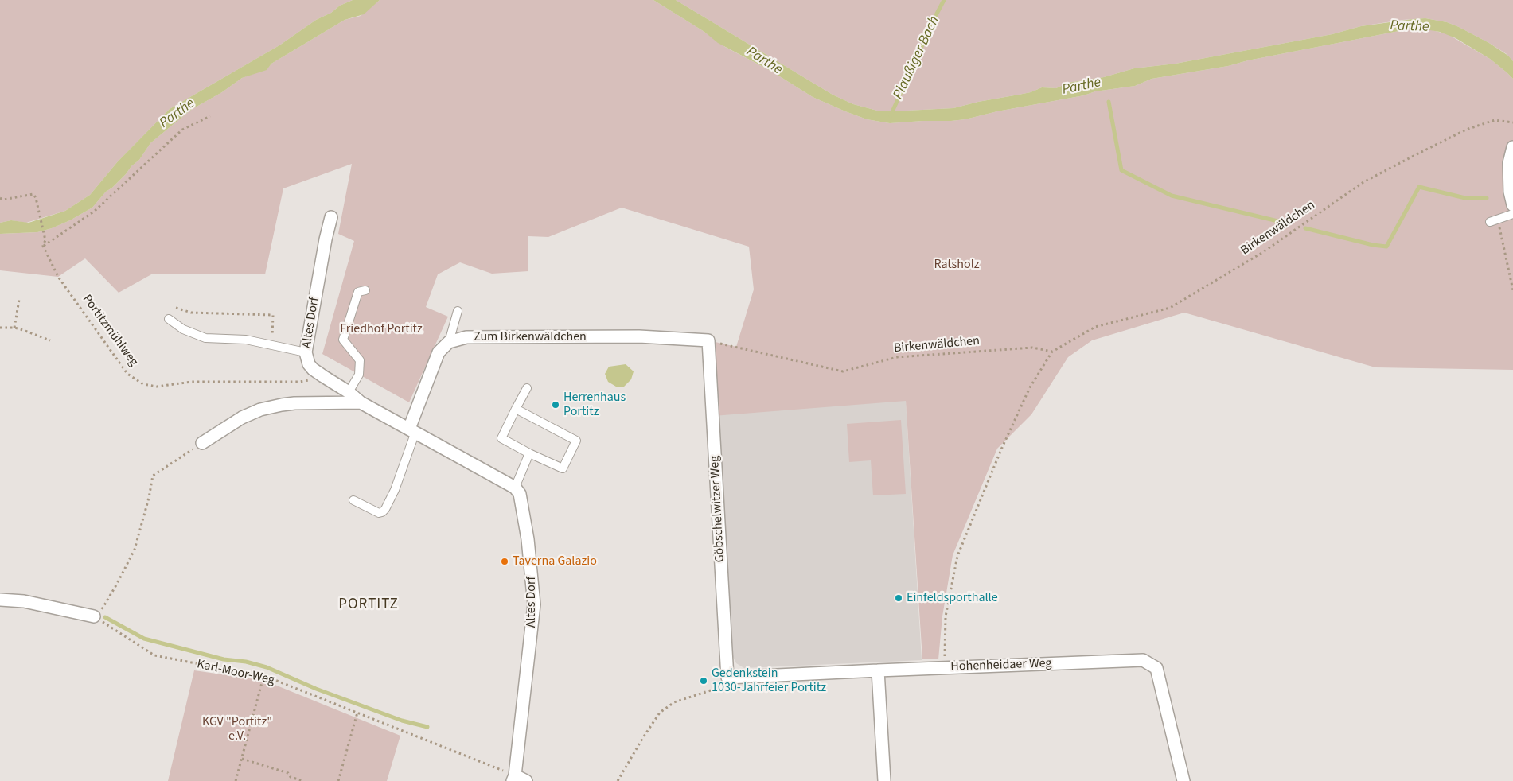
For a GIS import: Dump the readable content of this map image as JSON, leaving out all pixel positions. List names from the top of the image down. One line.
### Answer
{"streets":{"street":["Altes Dorf","Zum Birkenwäldchen","Göbschelwitzer Weg","Hohenheidaer Weg"],"path":["Birkenwäldchen","Portitzmühlweg","Karl-Moor-Weg"]},"crossings":[["Birkenwäldchen","Zum Birkenwäldchen"],["Birkenwäldchen","Göbschelwitzer Weg"],["Birkenwäldchen","Hohenheidaer Weg"],["Altes Dorf","Portitzmühlweg"],["Altes Dorf","Karl-Moor-Weg"],["Zum Birkenwäldchen","Göbschelwitzer Weg"],["Göbschelwitzer Weg","Hohenheidaer Weg"]],"districts":["PORTITZ"],"water":["Parthe","Plaußiger Bach"],"parks":["Ratsholz","Friedhof Portitz","KGV \"Portitz\" e.V."],"places":["Herrenhaus Portitz","Taverna Galazio","Einfeldsporthalle","Gedenkstein 1030-Jahrfeier Portitz"]}
